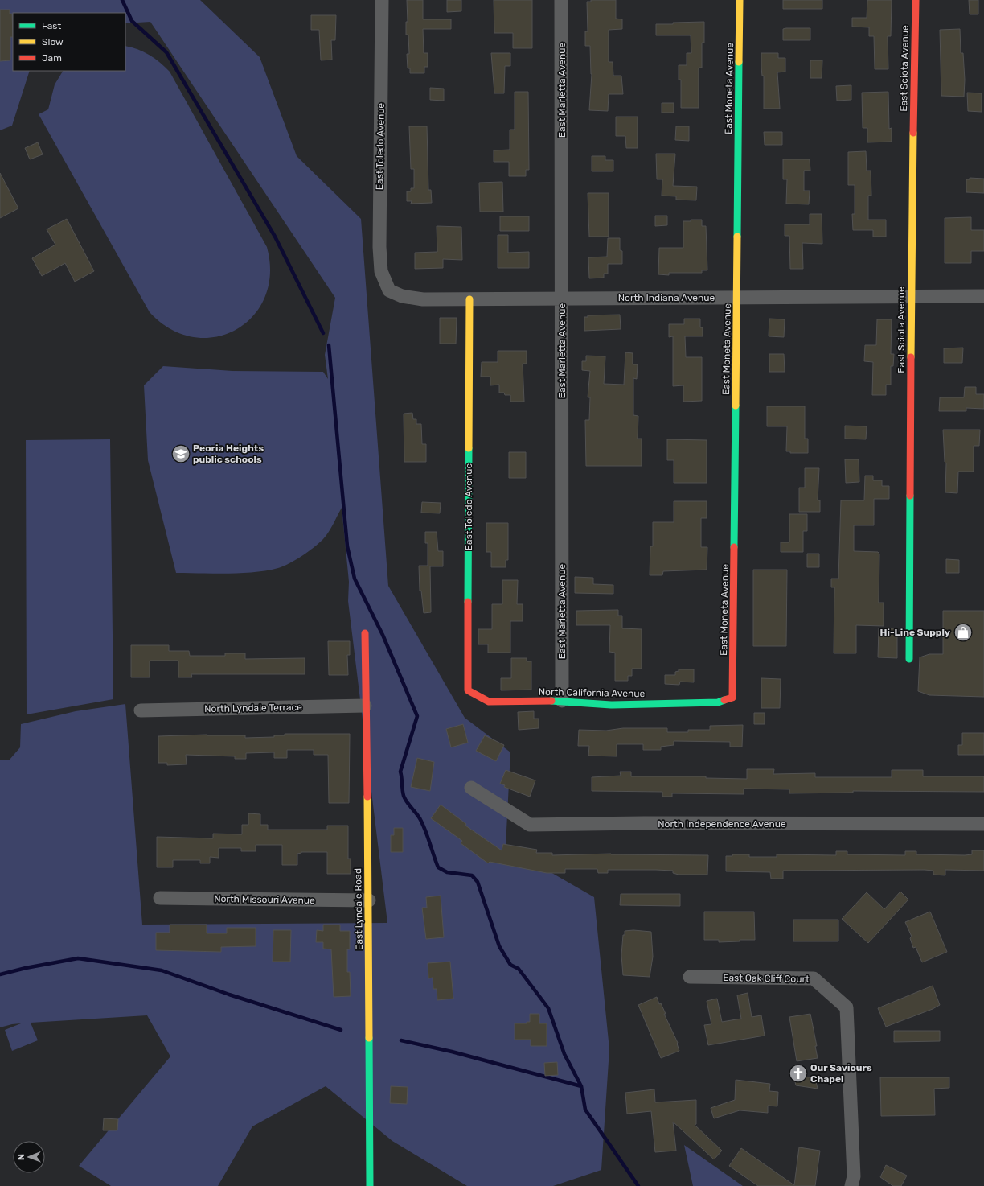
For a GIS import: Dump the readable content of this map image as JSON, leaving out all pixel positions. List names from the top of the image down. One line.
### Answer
{"streets":{"street":["East Sciota Avenue","East Moneta Avenue","East Marietta Avenue","East Toledo Avenue","North Indiana Avenue","North California Avenue","North Lyndale Terrace","North Independence Avenue","North Missouri Avenue","East Lyndale Road","East Oak Cliff Court"]},"crossings":[["East Sciota Avenue","North Indiana Avenue"],["East Moneta Avenue","North Indiana Avenue"],["East Moneta Avenue","North California Avenue"],["East Marietta Avenue","North Indiana Avenue"],["East Marietta Avenue","North California Avenue"],["East Toledo Avenue","North Indiana Avenue"],["East Toledo Avenue","North California Avenue"],["North Lyndale Terrace","East Lyndale Road"],["North Missouri Avenue","East Lyndale Road"]],"places":{"school or university":["Peoria Heights public schools"],"shop":["Hi-Line Supply"],"church":["Our Saviours Chapel"]},"legend":["Fast","Slow","Jam"],"north":"left"}
